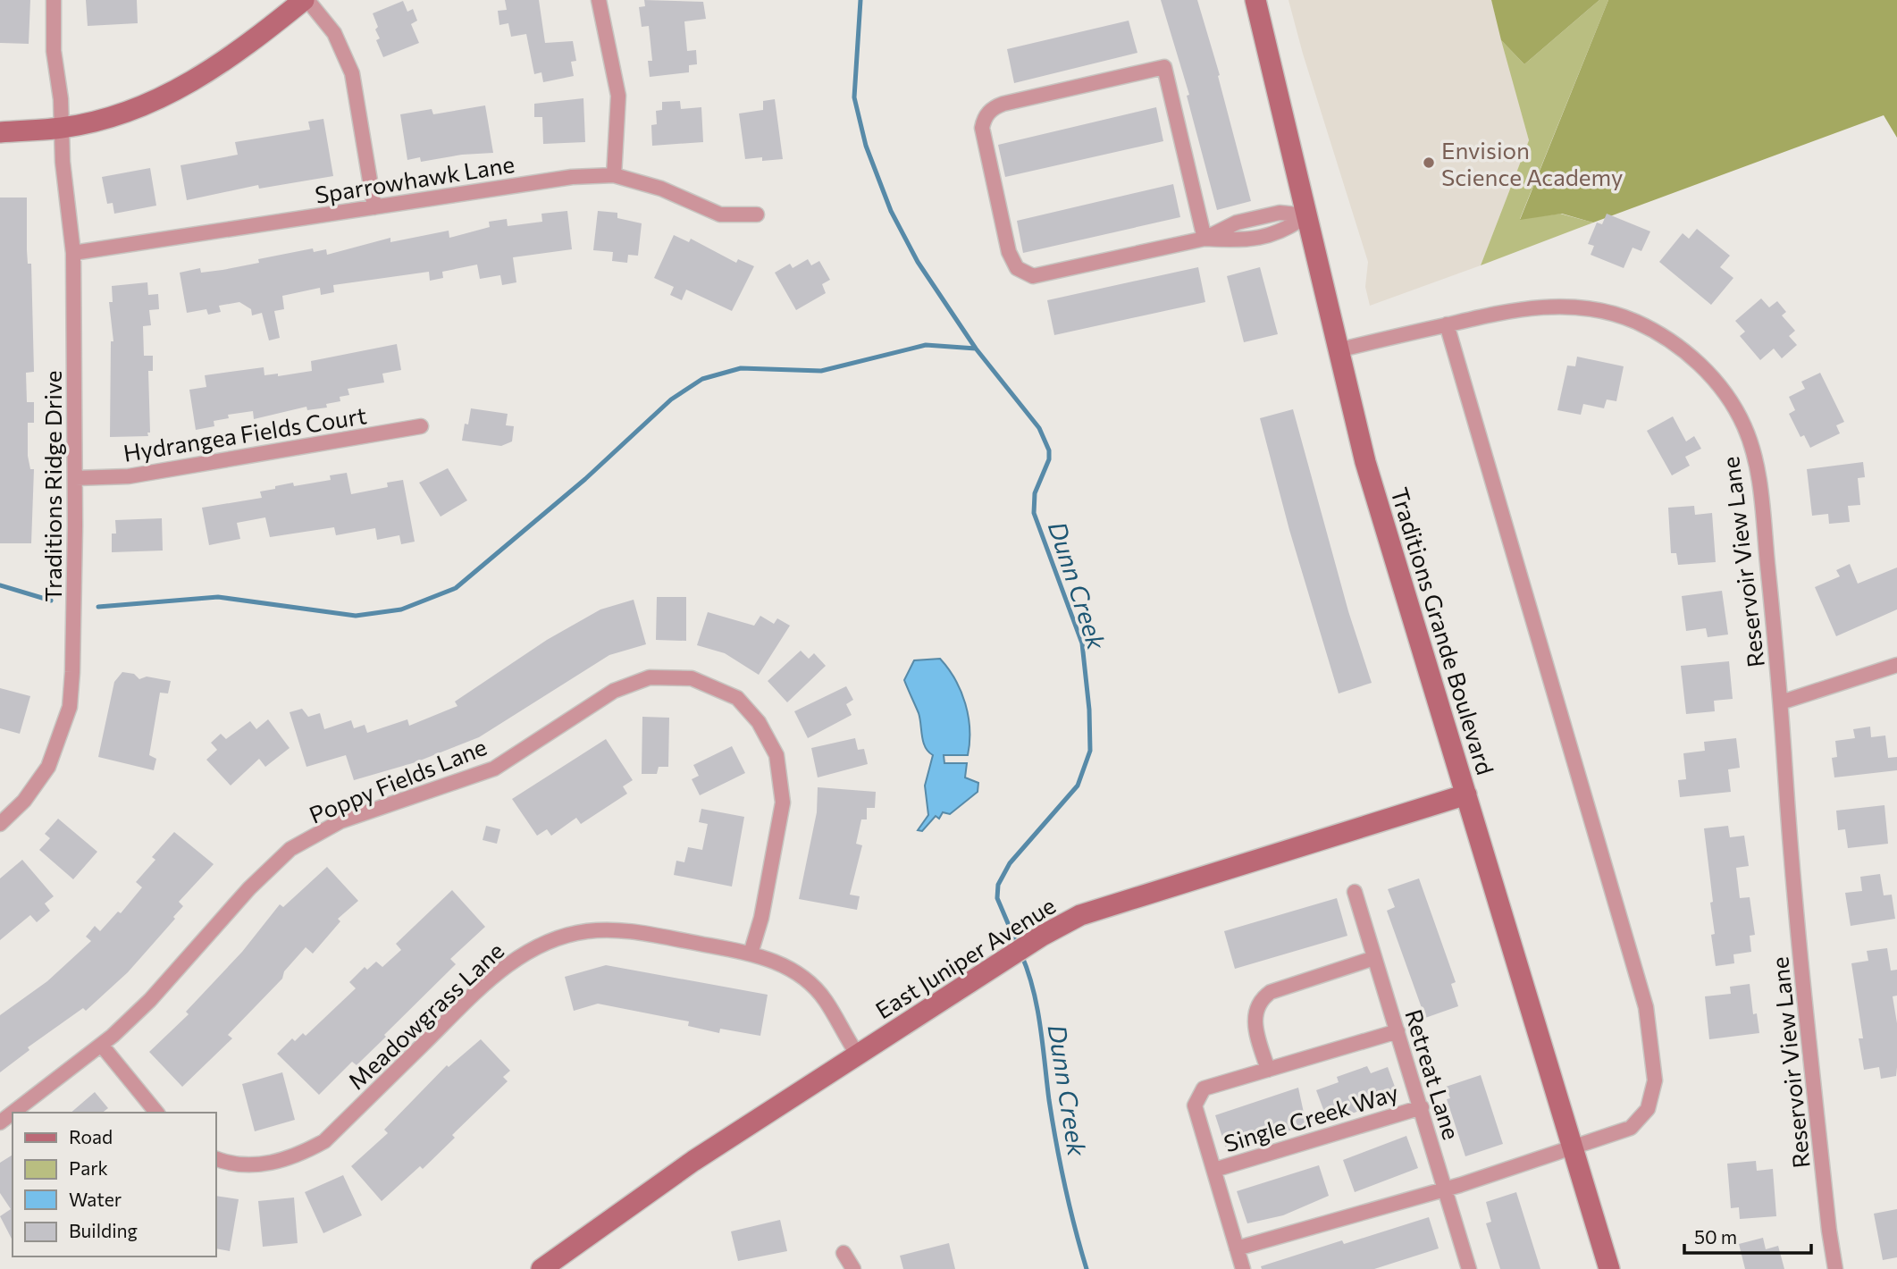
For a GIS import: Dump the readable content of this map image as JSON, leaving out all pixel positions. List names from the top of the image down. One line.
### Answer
{"streets":{"main road":["Traditions Grande Boulevard","East Juniper Avenue"],"street":["Sparrowhawk Lane","Hydrangea Fields Court","Traditions Ridge Drive","Reservoir View Lane","Poppy Fields Lane","Meadowgrass Lane","Retreat Lane","Single Creek Way"]},"crossings":[["Sparrowhawk Lane","Traditions Ridge Drive"],["Hydrangea Fields Court","Traditions Ridge Drive"],["Reservoir View Lane","Traditions Grande Boulevard"],["Traditions Grande Boulevard","East Juniper Avenue"],["Poppy Fields Lane","Meadowgrass Lane"],["East Juniper Avenue","Meadowgrass Lane"],["Retreat Lane","Single Creek Way"]],"water":["Dunn Creek"],"places":["Envision Science Academy"],"legend":["Road","Park","Water","Building"],"scale_bar":"50 m"}
